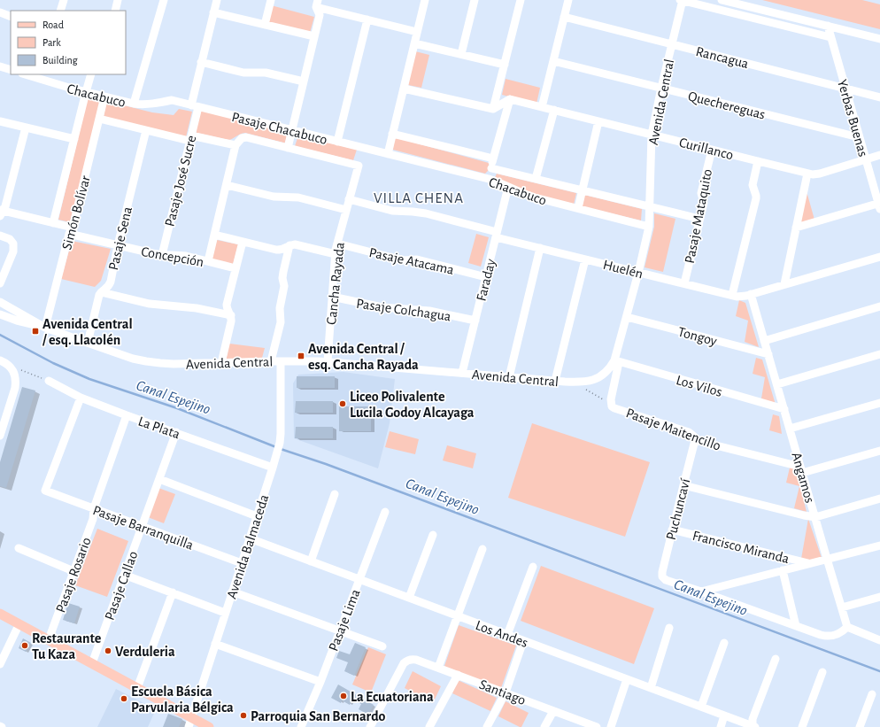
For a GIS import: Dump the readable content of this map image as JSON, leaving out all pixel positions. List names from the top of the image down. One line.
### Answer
{"streets":{"street":["Rancagua","Chacabuco","Avenida Central","Quechereguas","Yerbas Buenas","Pasaje Chacabuco","Curillanco","Pasaje José Sucre","Simón Bolívar","Pasaje Mataquito","Pasaje Sena","Concepción","Pasaje Atacama","Huelén","Faraday","Cancha Rayada","Pasaje Colchagua","Tongoy","Los Vilos","La Plata","Pasaje Maitencillo","Angamos","Puchuncaví","Pasaje Barranquilla","Avenida Balmaceda","Francisco Miranda","Pasaje Rosario","Pasaje Callao","Pasaje Lima","Los Andes","Santiago"]},"crossings":[["Rancagua","Avenida Central"],["Rancagua","Yerbas Buenas"],["Chacabuco","Avenida Central"],["Chacabuco","Pasaje Chacabuco"],["Chacabuco","Simón Bolívar"],["Chacabuco","Pasaje Mataquito"],["Chacabuco","Faraday"],["Avenida Central","Quechereguas"],["Avenida Central","Curillanco"],["Avenida Central","Simón Bolívar"],["Avenida Central","Pasaje Sena"],["Avenida Central","Huelén"],["Avenida Central","Faraday"],["Avenida Central","Cancha Rayada"],["Avenida Central","Tongoy"],["Avenida Central","Los Vilos"],["Avenida Central","Pasaje Maitencillo"],["Avenida Central","Avenida Balmaceda"],["Quechereguas","Yerbas Buenas"],["Yerbas Buenas","Curillanco"],["Pasaje Chacabuco","Pasaje José Sucre"],["Pasaje Chacabuco","Simón Bolívar"],["Pasaje Chacabuco","Pasaje Sena"],["Pasaje Chacabuco","Cancha Rayada"],["Curillanco","Pasaje Mataquito"],["Pasaje José Sucre","Concepción"],["Simón Bolívar","Concepción"],["Pasaje Mataquito","Huelén"],["Pasaje Sena","Concepción"],["Pasaje Atacama","Faraday"],["Pasaje Atacama","Cancha Rayada"],["Huelén","Faraday"],["Huelén","Cancha Rayada"],["Huelén","Angamos"],["Faraday","Pasaje Colchagua"],["Cancha Rayada","Pasaje Colchagua"],["Tongoy","Angamos"],["Los Vilos","Pasaje Maitencillo"],["Los Vilos","Angamos"],["La Plata","Pasaje Barranquilla"],["La Plata","Avenida Balmaceda"],["La Plata","Pasaje Rosario"],["La Plata","Pasaje Callao"],["Pasaje Maitencillo","Angamos"],["Pasaje Maitencillo","Puchuncaví"],["Angamos","Francisco Miranda"],["Puchuncaví","Francisco Miranda"],["Pasaje Barranquilla","Avenida Balmaceda"],["Pasaje Barranquilla","Pasaje Rosario"],["Pasaje Barranquilla","Pasaje Callao"],["Avenida Balmaceda","Los Andes"],["Pasaje Lima","Los Andes"]],"districts":["VILLA CHENA"],"water":["Canal Espejino"],"places":{"transit":["Avenida Central / esq. Llacolén","Avenida Central / esq. Cancha Rayada"],"other":["Liceo Polivalente Lucila Godoy Alcayaga","Restaurante Tu Kaza","Verduleria","La Ecuatoriana","Escuela Básica Parvularia Bélgica","Parroquia San Bernardo"]},"legend":["Road","Park","Building"]}
